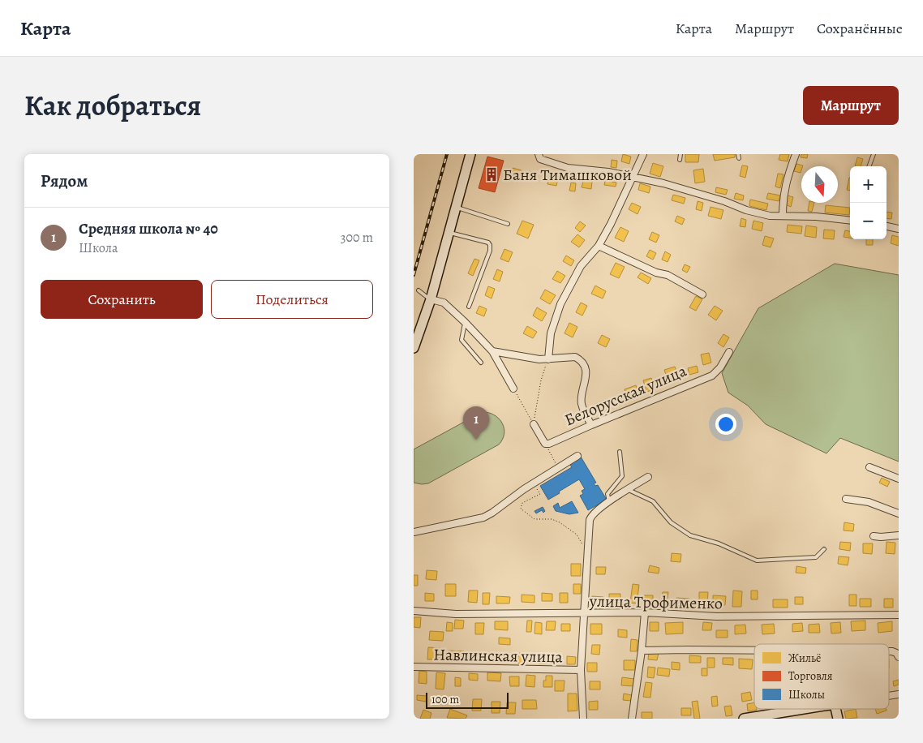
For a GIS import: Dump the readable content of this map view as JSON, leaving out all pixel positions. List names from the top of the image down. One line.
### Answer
{"streets":{"street":["Белорусская улица","улица Трофименко","Навлинская улица"]},"places":{"building":["Баня Тимашковой"]},"legend":["Жильё","Торговля","Школы"],"scale_bar":"100 m","north":"bottom","page":{"header":"Карта","nav":["Карта","Маршрут","Сохранённые"],"title":"Как добраться","buttons":["Маршрут",["Сохранить","Поделиться"]],"heading":"Рядом","map_buttons":["+","−"],"list":[{"mark":"1","name":"Средняя школа № 40","note":"Школа","value":"300 m"}],"pins":"1","scale":"100 m"}}
